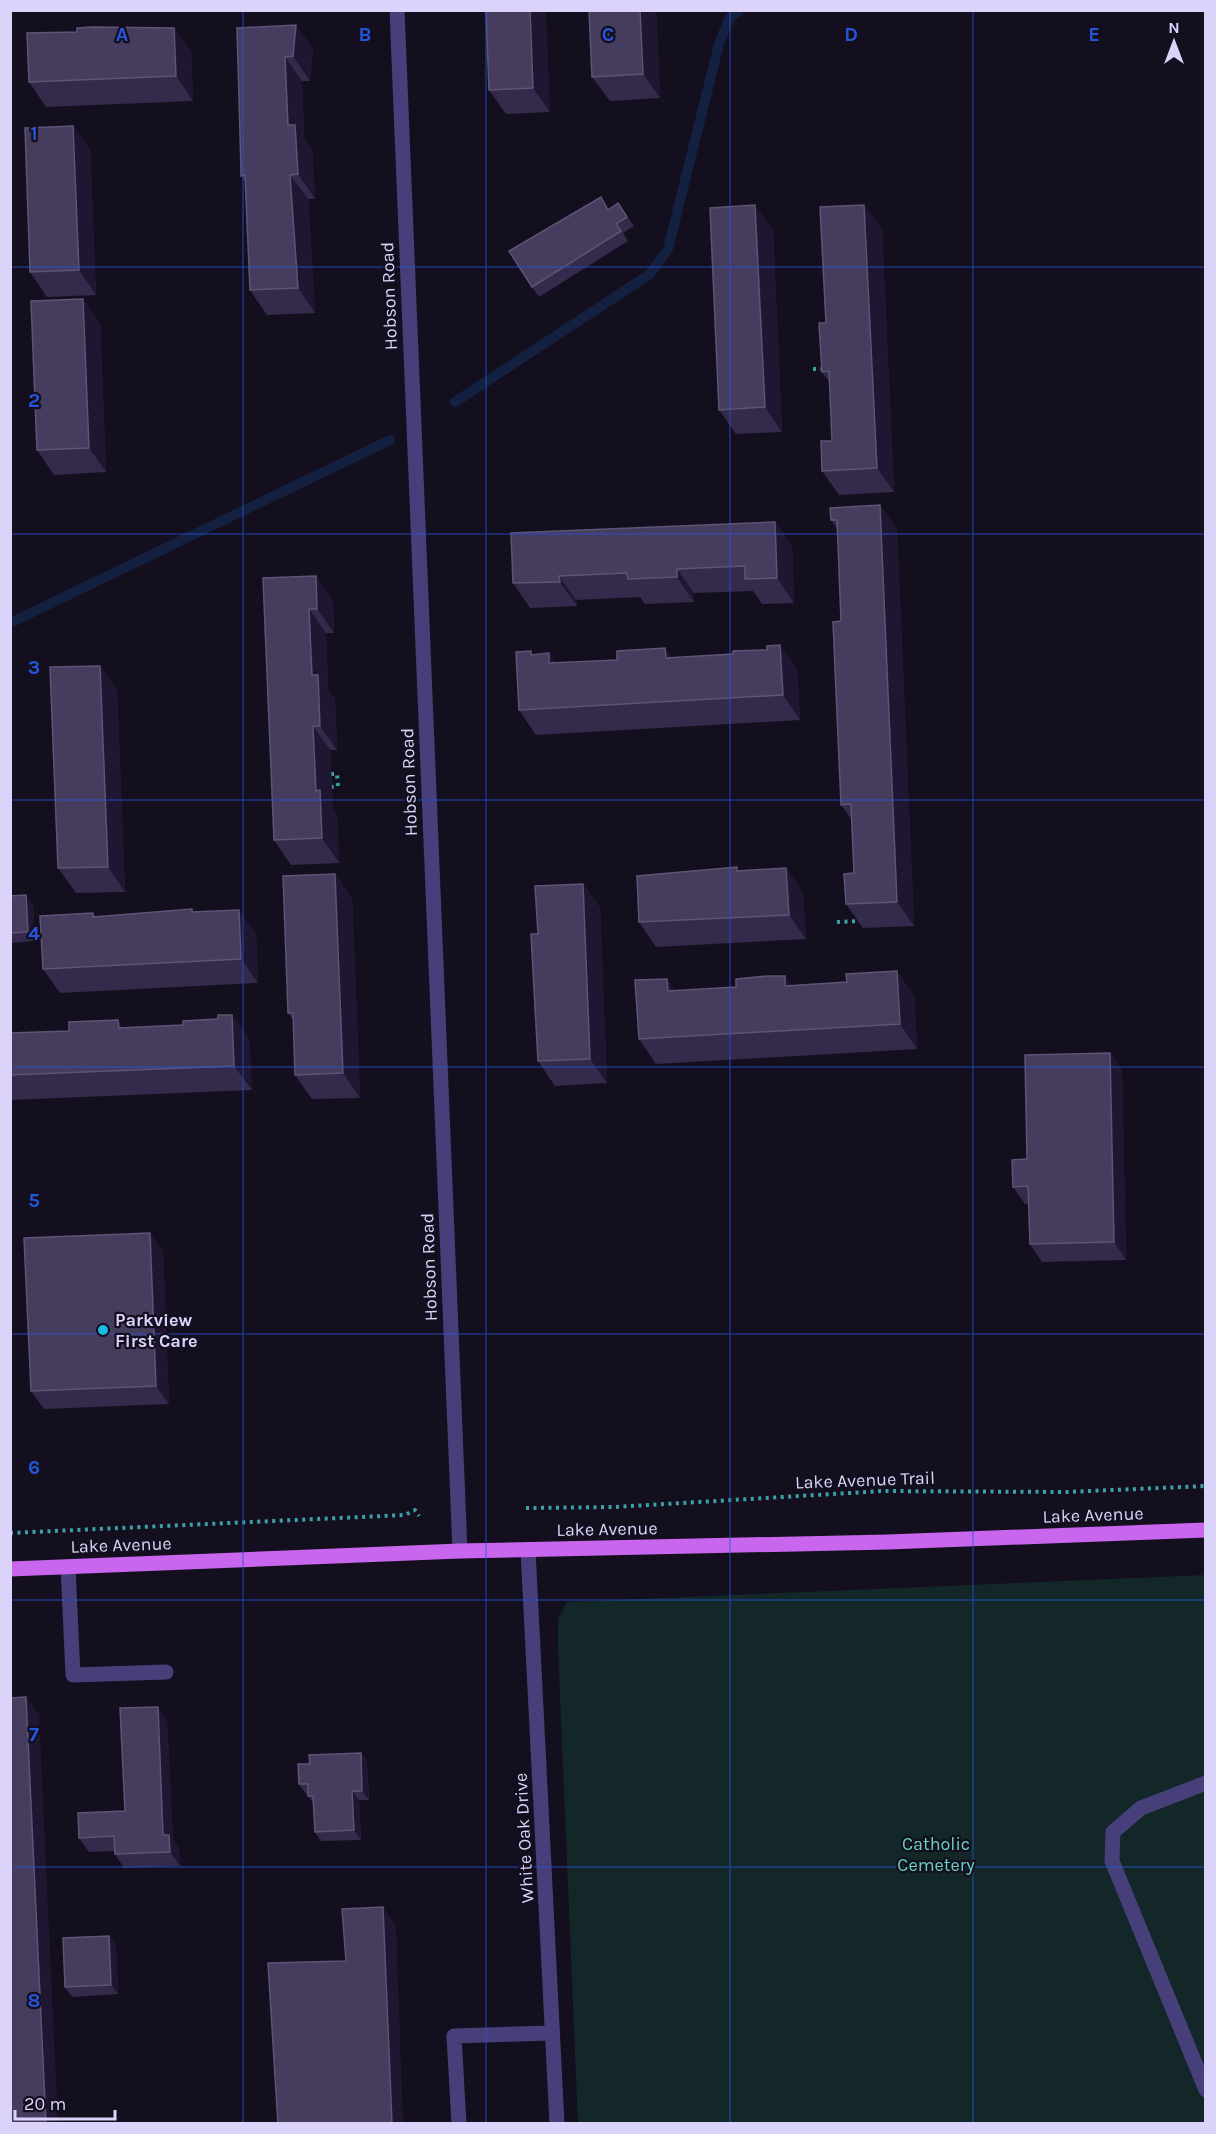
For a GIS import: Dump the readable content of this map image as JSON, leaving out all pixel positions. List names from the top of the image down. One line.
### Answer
{"streets":{"main road":["Lake Avenue"],"street":["Hobson Road","White Oak Drive"],"path":["Lake Avenue Trail"]},"crossings":[["Hobson Road","Lake Avenue"],["Lake Avenue","White Oak Drive"]],"parks":["Catholic Cemetery"],"places":["Parkview First Care"],"scale_bar":"20 m","north":"top","grid":{"columns":["A","B","C","D","E"],"rows":["1","2","3","4","5","6","7","8"]}}
